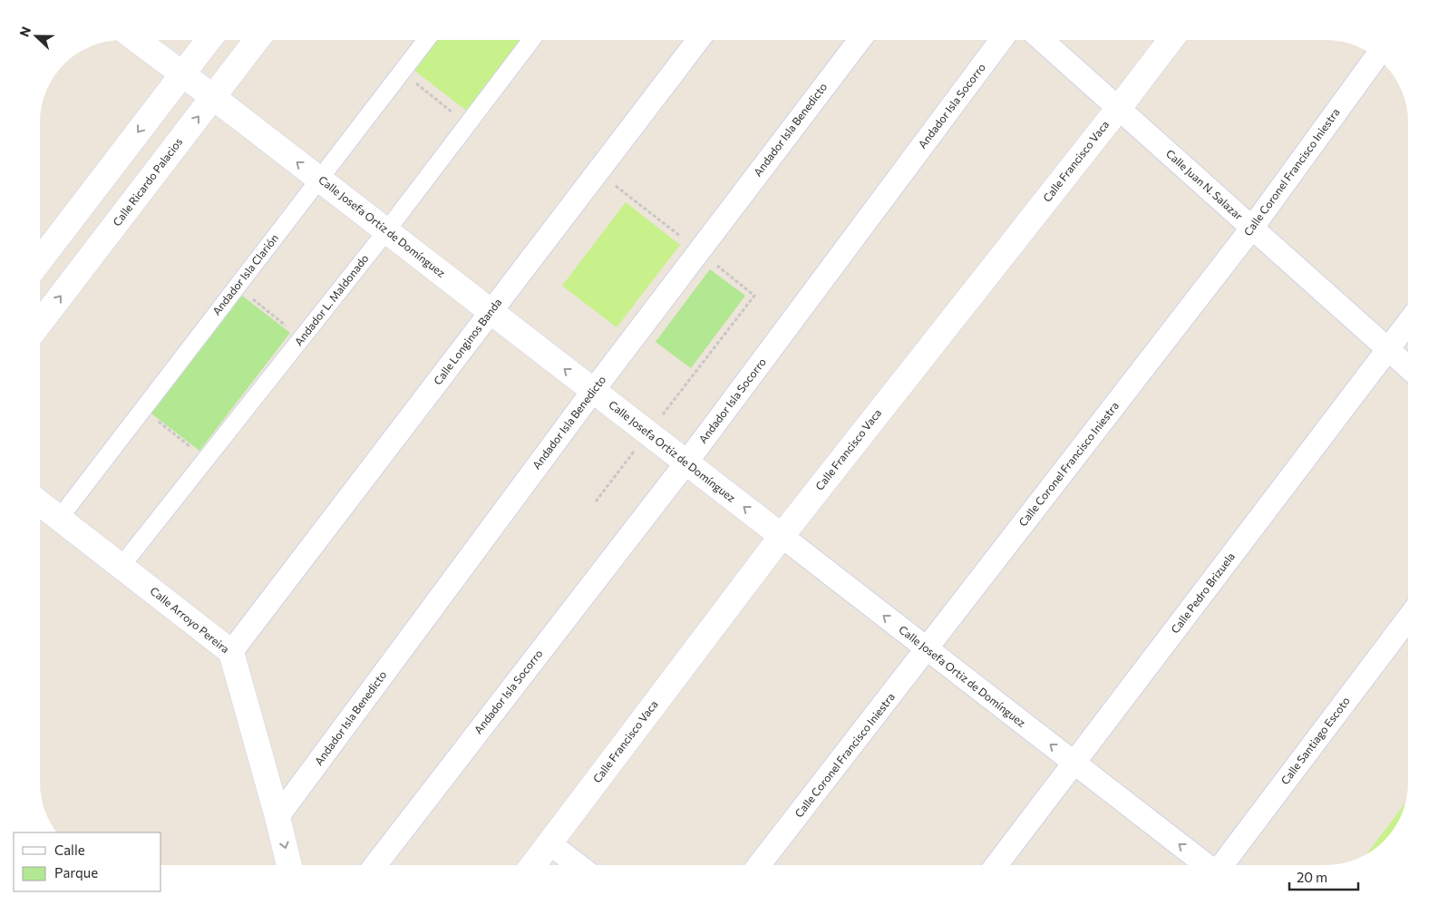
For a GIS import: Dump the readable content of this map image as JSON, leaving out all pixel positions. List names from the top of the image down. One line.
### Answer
{"streets":{"street":["Andador Isla Socorro","Andador Isla Benedicto","Calle Francisco Vaca","Calle Coronel Francisco Iniestra","Calle Ricardo Palacios","Calle Juan N. Salazar","Calle Josefa Ortiz de Domínguez","Andador Isla Clarión","Andador L. Maldonado","Calle Longinos Banda","Calle Pedro Brizuela","Calle Arroyo Pereira","Calle Santiago Escoto"]},"crossings":[["Andador Isla Socorro","Calle Josefa Ortiz de Domínguez"],["Andador Isla Benedicto","Calle Josefa Ortiz de Domínguez"],["Andador Isla Benedicto","Calle Arroyo Pereira"],["Calle Francisco Vaca","Calle Juan N. Salazar"],["Calle Francisco Vaca","Calle Josefa Ortiz de Domínguez"],["Calle Coronel Francisco Iniestra","Calle Juan N. Salazar"],["Calle Coronel Francisco Iniestra","Calle Josefa Ortiz de Domínguez"],["Calle Ricardo Palacios","Calle Josefa Ortiz de Domínguez"],["Calle Juan N. Salazar","Calle Pedro Brizuela"],["Calle Josefa Ortiz de Domínguez","Andador Isla Clarión"],["Calle Josefa Ortiz de Domínguez","Andador L. Maldonado"],["Calle Josefa Ortiz de Domínguez","Calle Longinos Banda"],["Calle Josefa Ortiz de Domínguez","Calle Pedro Brizuela"],["Andador Isla Clarión","Calle Arroyo Pereira"],["Andador L. Maldonado","Calle Arroyo Pereira"],["Calle Longinos Banda","Calle Arroyo Pereira"]],"one_way":["Calle Josefa Ortiz de Domínguez"],"legend":["Calle","Parque"],"scale_bar":"20 m","north":"left"}
